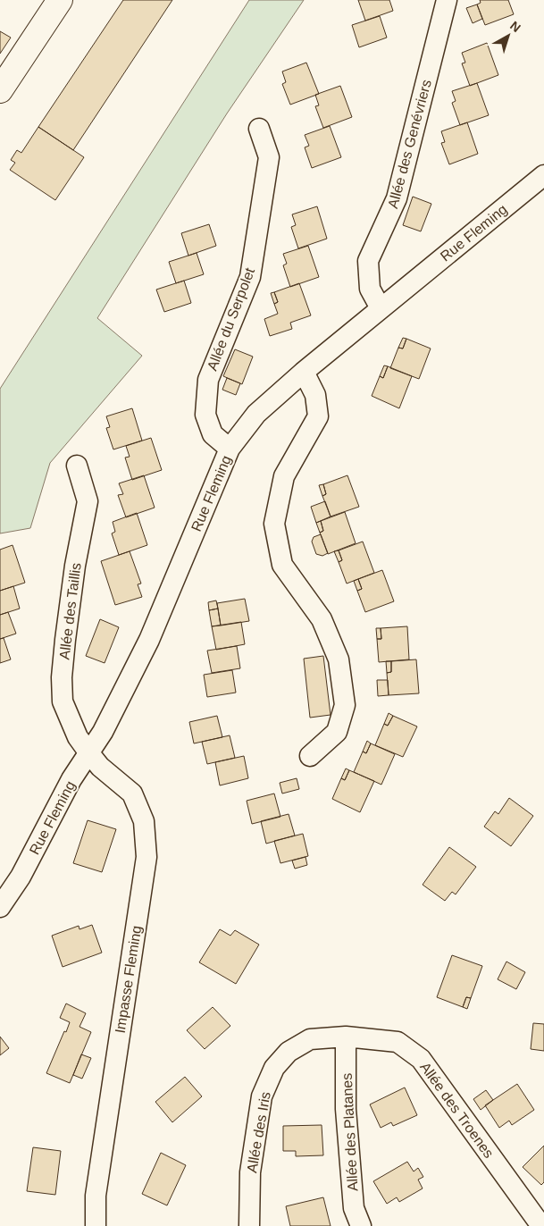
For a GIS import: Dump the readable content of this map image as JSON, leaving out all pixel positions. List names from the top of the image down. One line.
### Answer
{"streets":{"street":["Allée des Genévriers","Rue Fleming","Allée du Serpolet","Allée des Taillis","Impasse Fleming","Allée des Troenes","Allée des Iris","Allée des Platanes"]},"crossings":[["Allée des Genévriers","Rue Fleming"],["Rue Fleming","Allée du Serpolet"],["Rue Fleming","Allée des Taillis"],["Rue Fleming","Impasse Fleming"],["Allée des Taillis","Impasse Fleming"],["Allée des Troenes","Allée des Iris"],["Allée des Troenes","Allée des Platanes"],["Allée des Iris","Allée des Platanes"]],"north":"top right"}
